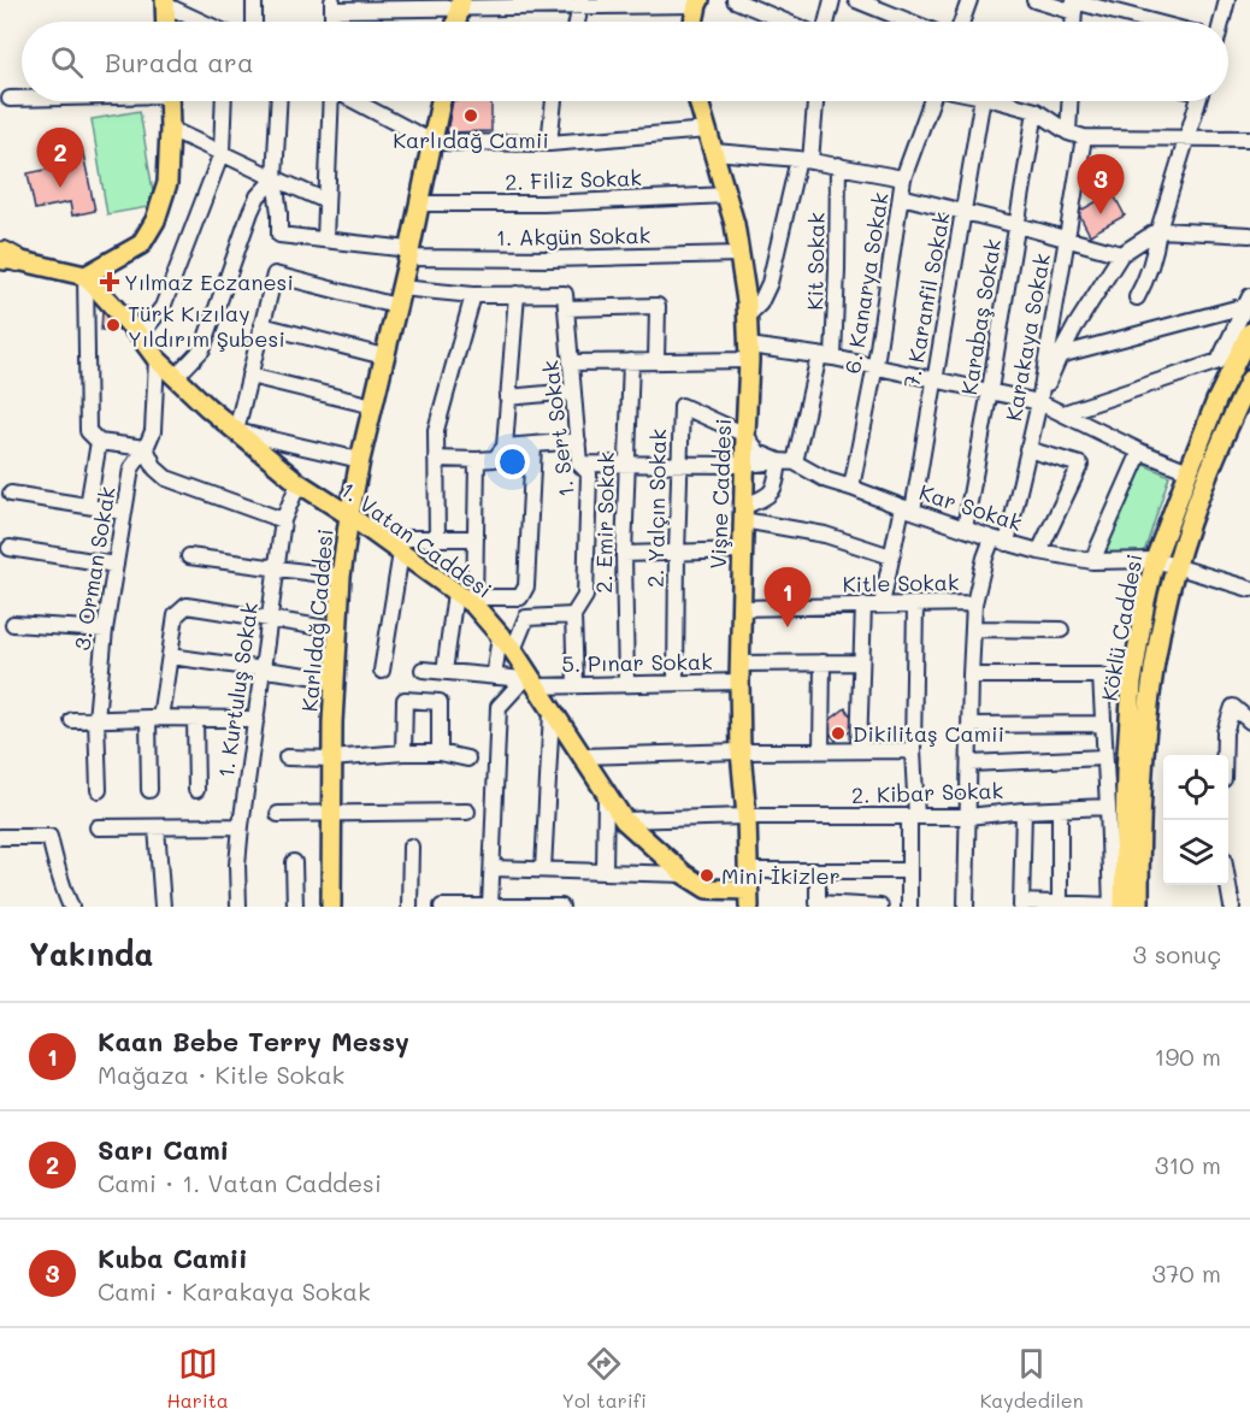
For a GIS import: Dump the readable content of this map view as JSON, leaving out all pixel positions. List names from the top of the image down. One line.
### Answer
{"streets":{"main road":["Vişne Caddesi","1. Vatan Caddesi","Karlıdağ Caddesi","Köklü Caddesi"],"street":["2. Filiz Sokak","1. Akgün Sokak","Kit Sokak","6. Kanarya Sokak","7. Karanfil Sokak","Karabaş Sokak","Karakaya Sokak","1. Sert Sokak","Kar Sokak","2. Yalçın Sokak","2. Emir Sokak","3. Orman Sokak","Kitle Sokak","5. Pınar Sokak","1. Kurtuluş Sokak","2. Kibar Sokak"]},"crossings":[["2. Filiz Sokak","Vişne Caddesi"],["2. Filiz Sokak","Karlıdağ Caddesi"],["1. Akgün Sokak","Vişne Caddesi"],["1. Akgün Sokak","Karlıdağ Caddesi"],["Kit Sokak","Vişne Caddesi"],["Kit Sokak","Kar Sokak"],["6. Kanarya Sokak","Kar Sokak"],["7. Karanfil Sokak","Kar Sokak"],["7. Karanfil Sokak","Kitle Sokak"],["Karabaş Sokak","Kar Sokak"],["Karakaya Sokak","Kar Sokak"],["Karakaya Sokak","Kitle Sokak"],["Karakaya Sokak","2. Kibar Sokak"],["1. Sert Sokak","5. Pınar Sokak"],["Vişne Caddesi","Kar Sokak"],["Vişne Caddesi","2. Yalçın Sokak"],["Vişne Caddesi","1. Vatan Caddesi"],["Vişne Caddesi","Kitle Sokak"],["Vişne Caddesi","5. Pınar Sokak"],["Vişne Caddesi","2. Kibar Sokak"],["Kar Sokak","2. Yalçın Sokak"],["Kar Sokak","Köklü Caddesi"],["2. Yalçın Sokak","5. Pınar Sokak"],["2. Emir Sokak","5. Pınar Sokak"],["1. Vatan Caddesi","3. Orman Sokak"],["1. Vatan Caddesi","Karlıdağ Caddesi"],["1. Vatan Caddesi","5. Pınar Sokak"],["1. Vatan Caddesi","1. Kurtuluş Sokak"],["1. Vatan Caddesi","2. Kibar Sokak"]],"places":{"other":["Karlıdağ Camii","Türk Kızılay Yıldırım Şubesi","Dikilitaş Camii","Mini İkizler"],"health":["Yılmaz Eczanesi"]},"page":{"search":"Burada ara","pins":["2","3","1"],"heading":["Yakında","3 sonuç"],"list":[{"mark":"1","name":"Kaan Bebe Terry Messy","note":"Mağaza · Kitle Sokak","value":"190 m"},{"mark":"2","name":"Sarı Cami","note":"Cami · 1. Vatan Caddesi","value":"310 m"},{"mark":"3","name":"Kuba Camii","note":"Cami · Karakaya Sokak","value":"370 m"}],"nav":["Harita","Yol tarifi","Kaydedilen"]}}
